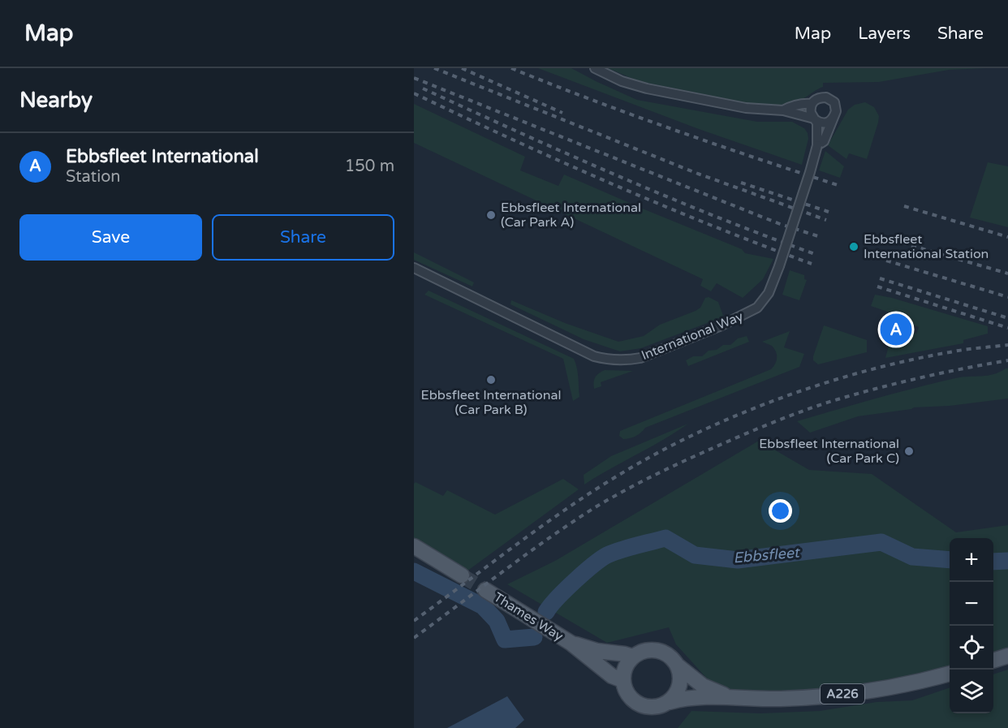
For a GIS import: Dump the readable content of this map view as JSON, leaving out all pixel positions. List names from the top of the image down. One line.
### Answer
{"streets":{"main road":["Thames Way","A226"],"street":["International Way"]},"crossings":[["Thames Way","A226"]],"water":["Ebbsfleet"],"places":["Ebbsfleet International (Car Park A)","Ebbsfleet International Station","Ebbsfleet International (Car Park B)","Ebbsfleet International (Car Park C)"],"page":{"header":"Map","nav":["Map","Layers","Share"],"heading":"Nearby","list":[{"mark":"A","name":"Ebbsfleet International","note":"Station","value":"150 m"}],"buttons":["Save","Share"],"pins":"A","map_buttons":["+","−"]}}
